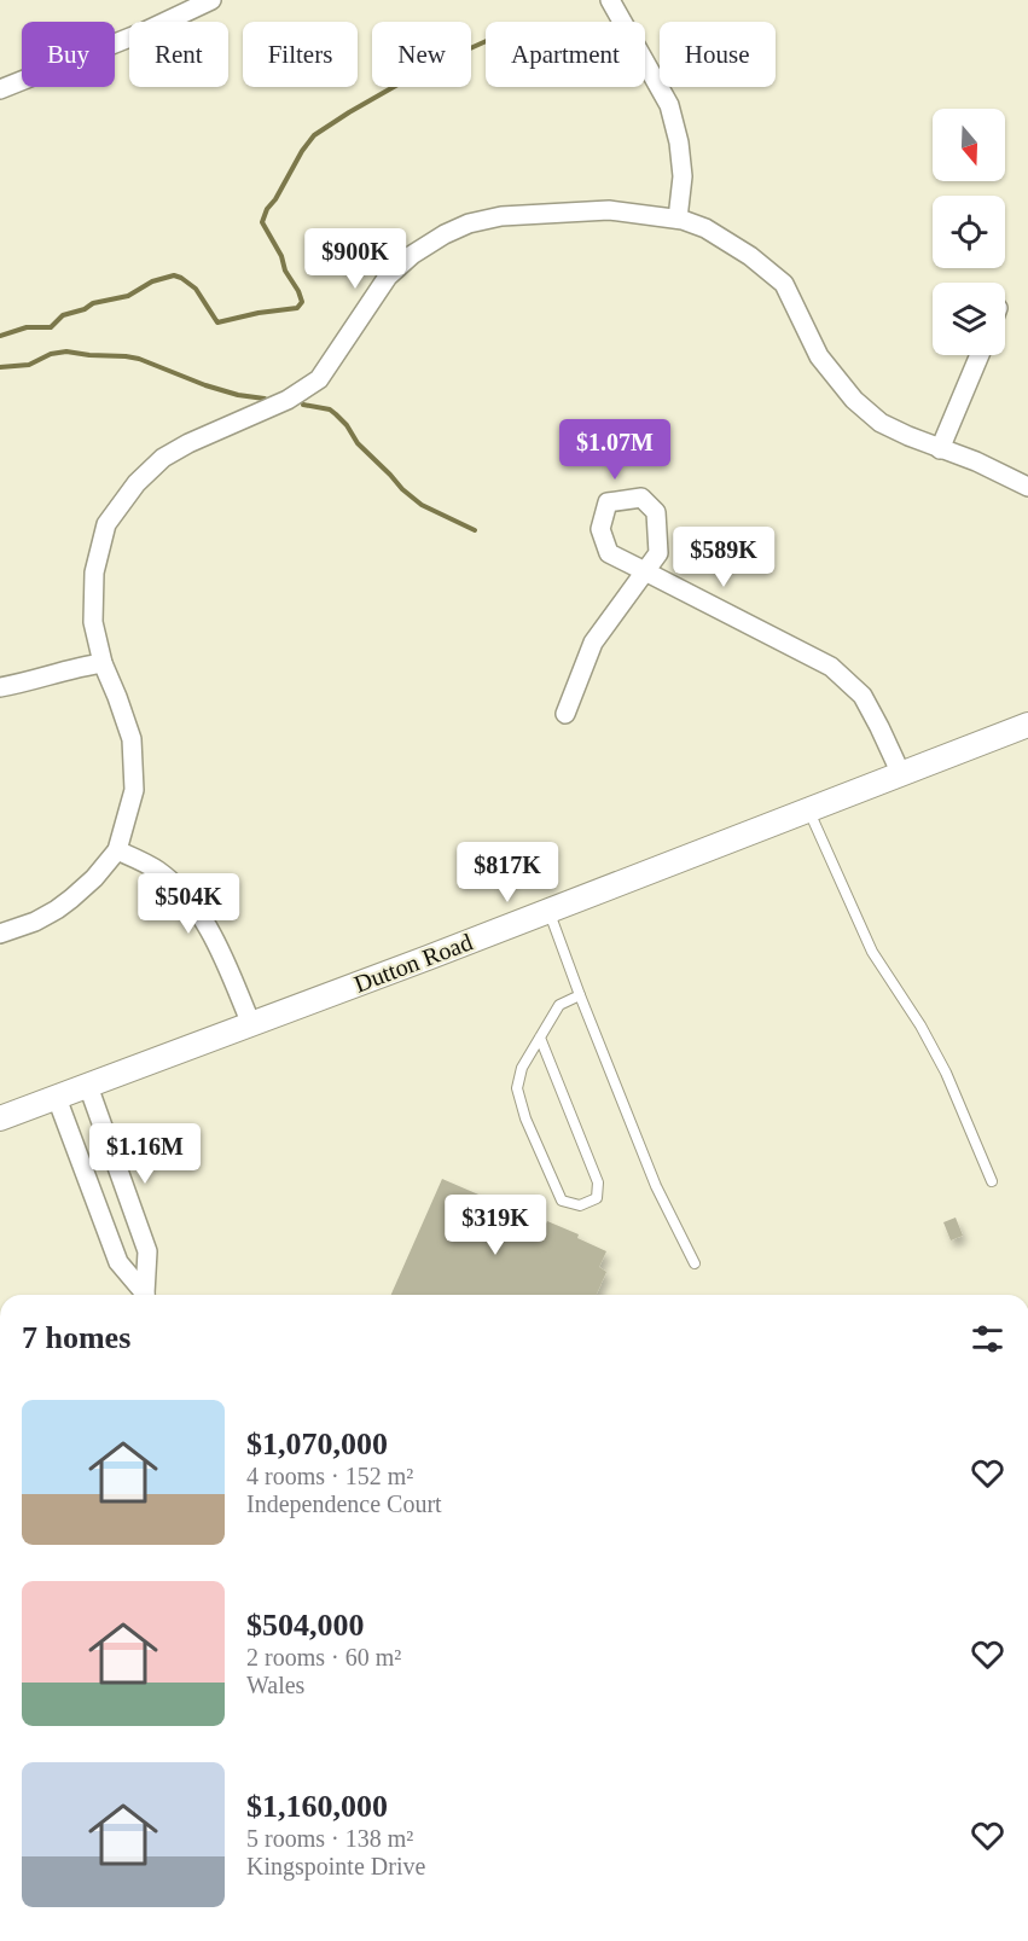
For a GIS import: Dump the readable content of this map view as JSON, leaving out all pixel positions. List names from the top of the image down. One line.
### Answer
{"streets":{"street":["Dutton Road"]},"north":"bottom","page":{"chip":["Buy","Rent","Filters","New","Apartment","House"],"price":["$900K","$1.07M","$589K","$817K","$504K","$1.16M","$319K"],"heading":"7 homes","list":[{"name":"$1,070,000","note":"4 rooms · 152 m² · Independence Court"},{"name":"$504,000","note":"2 rooms · 60 m² · Wales"},{"name":"$1,160,000","note":"5 rooms · 138 m² · Kingspointe Drive"}]}}
